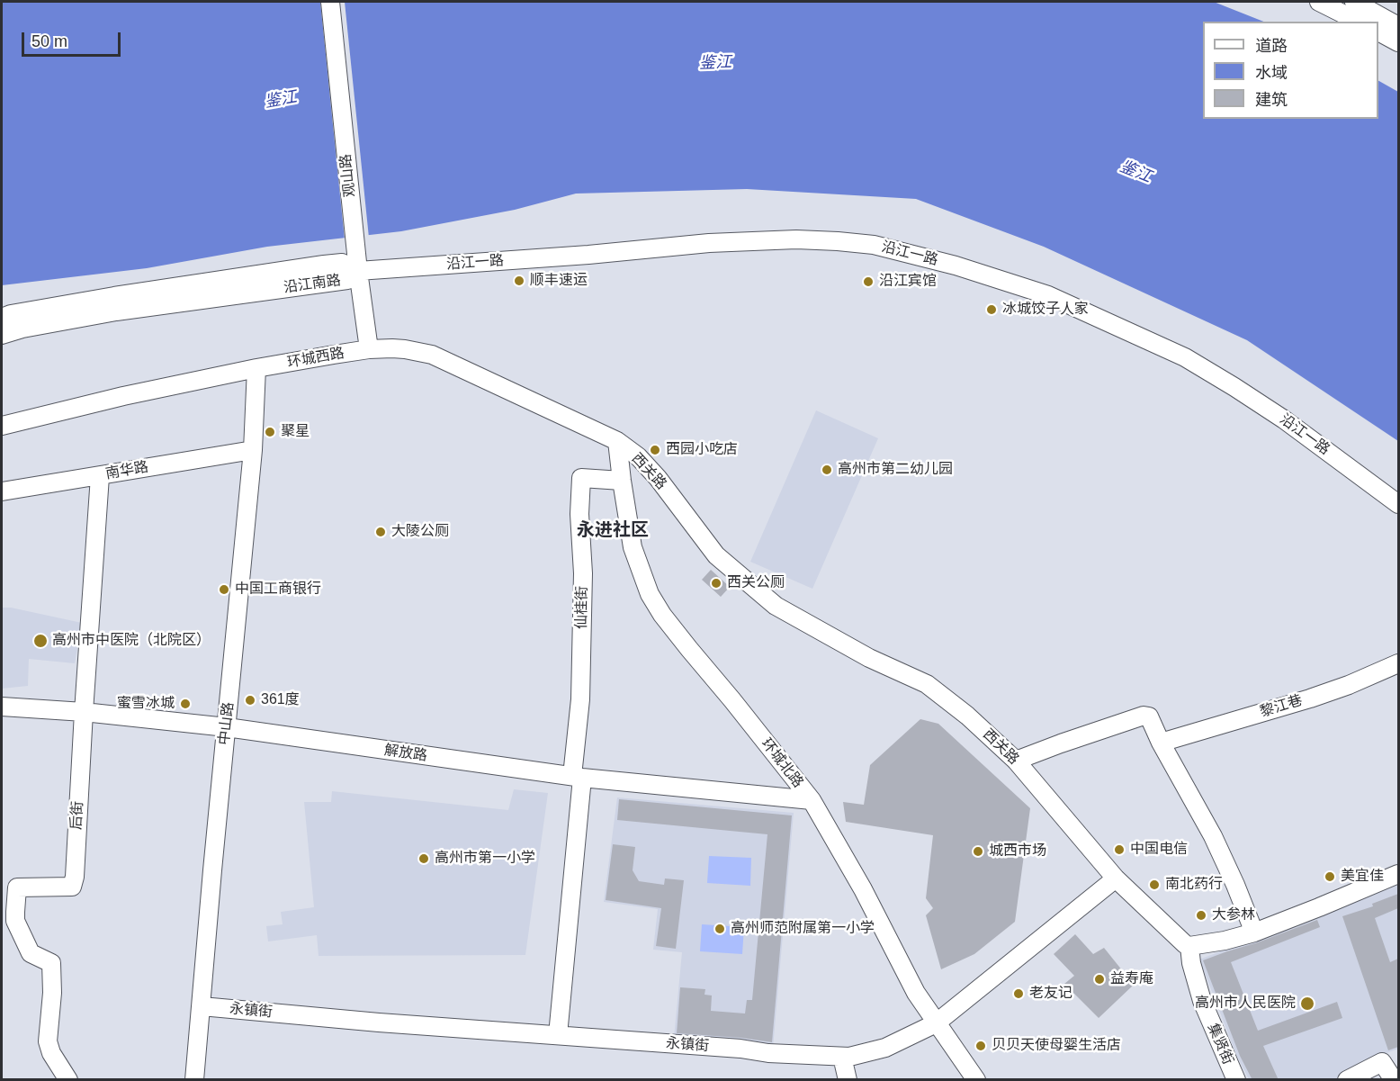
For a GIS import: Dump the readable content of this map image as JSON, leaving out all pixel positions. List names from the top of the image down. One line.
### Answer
{"streets":{"street":["观山路","沿江一路","沿江南路","环城西路","南华路","西关路","仙桂街","黎江巷","中山路","解放路","环城北路","后街","永镇街","集贤街"]},"crossings":[["观山路","沿江一路"],["观山路","沿江南路"],["观山路","环城西路"],["沿江一路","沿江南路"],["环城西路","西关路"],["环城西路","中山路"],["环城西路","环城北路"],["南华路","中山路"],["南华路","后街"],["西关路","环城北路"],["西关路","永镇街"],["西关路","集贤街"],["仙桂街","解放路"],["仙桂街","环城北路"],["仙桂街","永镇街"],["中山路","解放路"],["中山路","永镇街"],["解放路","环城北路"],["解放路","后街"],["环城北路","永镇街"]],"districts":["永进社区"],"water":["鉴江"],"places":["顺丰速运","沿江宾馆","冰城饺子人家","聚星","西园小吃店","高州市第二幼儿园","大陵公厕","西关公厕","中国工商银行","高州市中医院（北院区）","361度","蜜雪冰城","中国电信","城西市场","高州市第一小学","美宜佳","南北药行","大参林","高州师范附属第一小学","益寿庵","老友记","高州市人民医院","贝贝天使母婴生活店"],"legend":["道路","水域","建筑"],"scale_bar":"50 m"}
